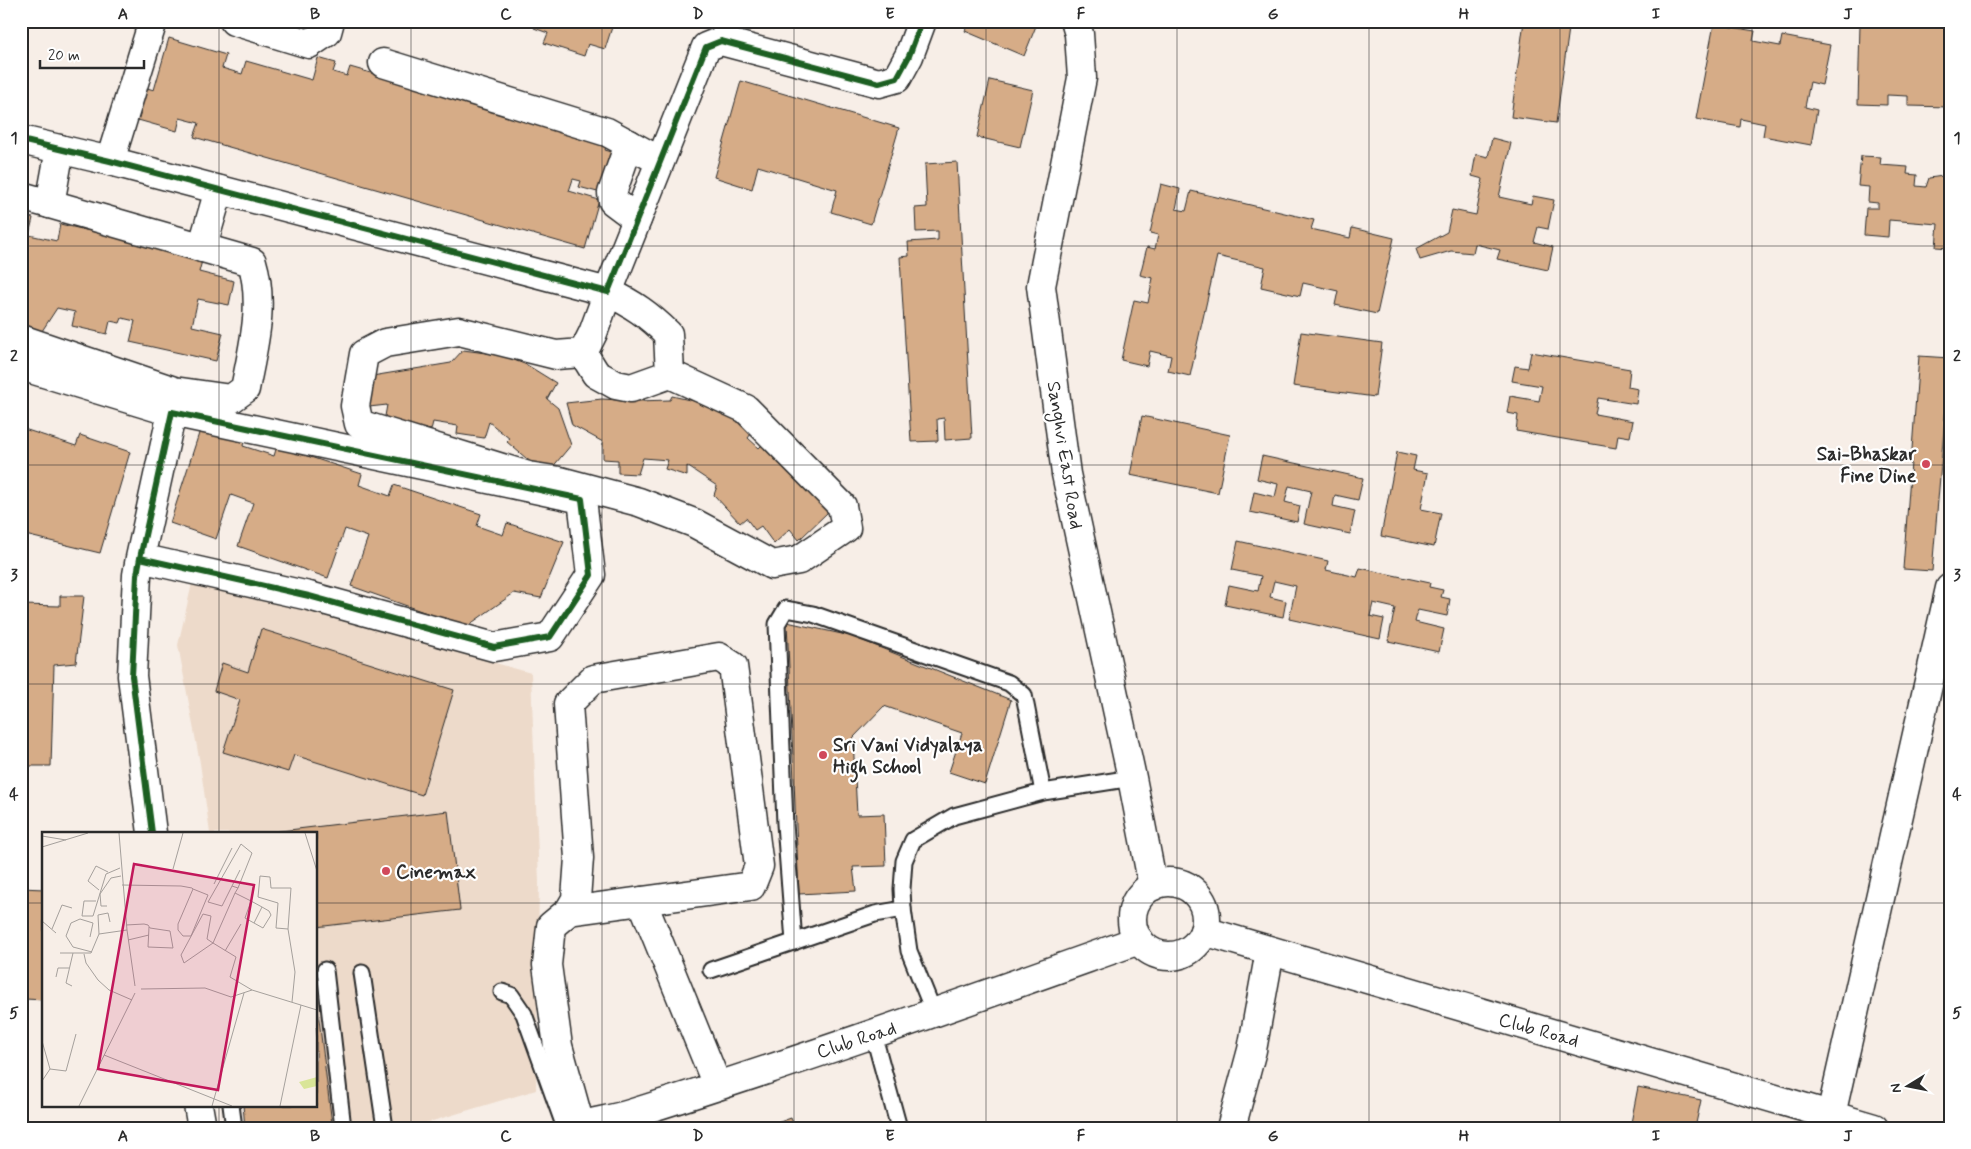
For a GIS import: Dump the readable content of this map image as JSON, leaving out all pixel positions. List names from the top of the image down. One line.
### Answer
{"streets":{"street":["Sanghvi East Road","Club Road"]},"crossings":[["Sanghvi East Road","Club Road"]],"places":["Sai-Bhaskar Fine Dine","Sri Vani Vidyalaya High School","Cinemax"],"scale_bar":"20 m","north":"left","grid":{"columns":["A","B","C","D","E","F","G","H","I","J"],"rows":["1","2","3","4","5"]}}
